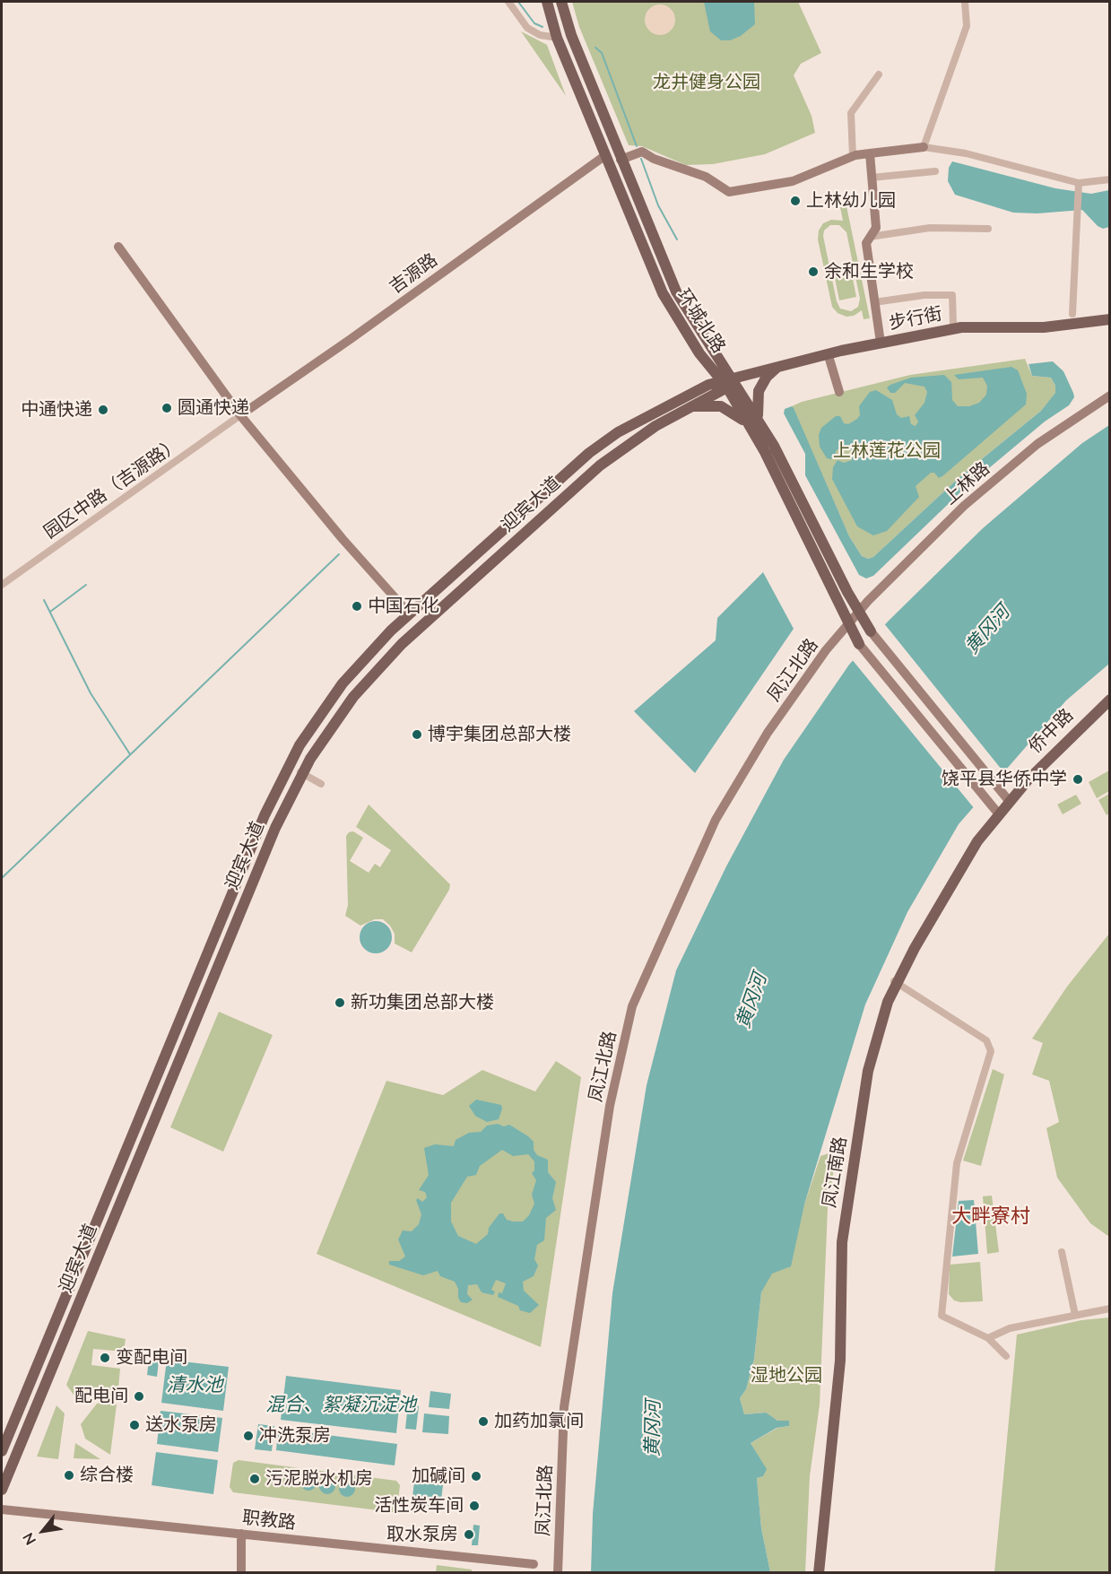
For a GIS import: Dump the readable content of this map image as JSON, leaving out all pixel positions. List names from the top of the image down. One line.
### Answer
{"streets":{"main road":["步行街","环城北路","迎宾大道","侨中路","凤江南路"],"street":["吉源路","上林路","园区中路（吉源路）","凤江北路","职教路"]},"crossings":[["吉源路","环城北路"],["吉源路","园区中路（吉源路）"],["步行街","环城北路"],["步行街","迎宾大道"],["环城北路","上林路"],["环城北路","迎宾大道"],["环城北路","凤江北路"],["上林路","凤江北路"],["侨中路","凤江南路"]],"districts":["大畔寮村"],"water":["黄冈河","清水池","混合、絮凝沉淀池"],"parks":["龙井健身公园","上林莲花公园","湿地公园"],"places":["上林幼儿园","余和生学校","圆通快递","中通快递","中国石化","博宇集团总部大楼","饶平县华侨中学","新功集团总部大楼","变配电间","配电间","加药加氯间","送水泵房","冲洗泵房","综合楼","加碱间","污泥脱水机房","活性炭车间","取水泵房"],"north":"bottom left"}
